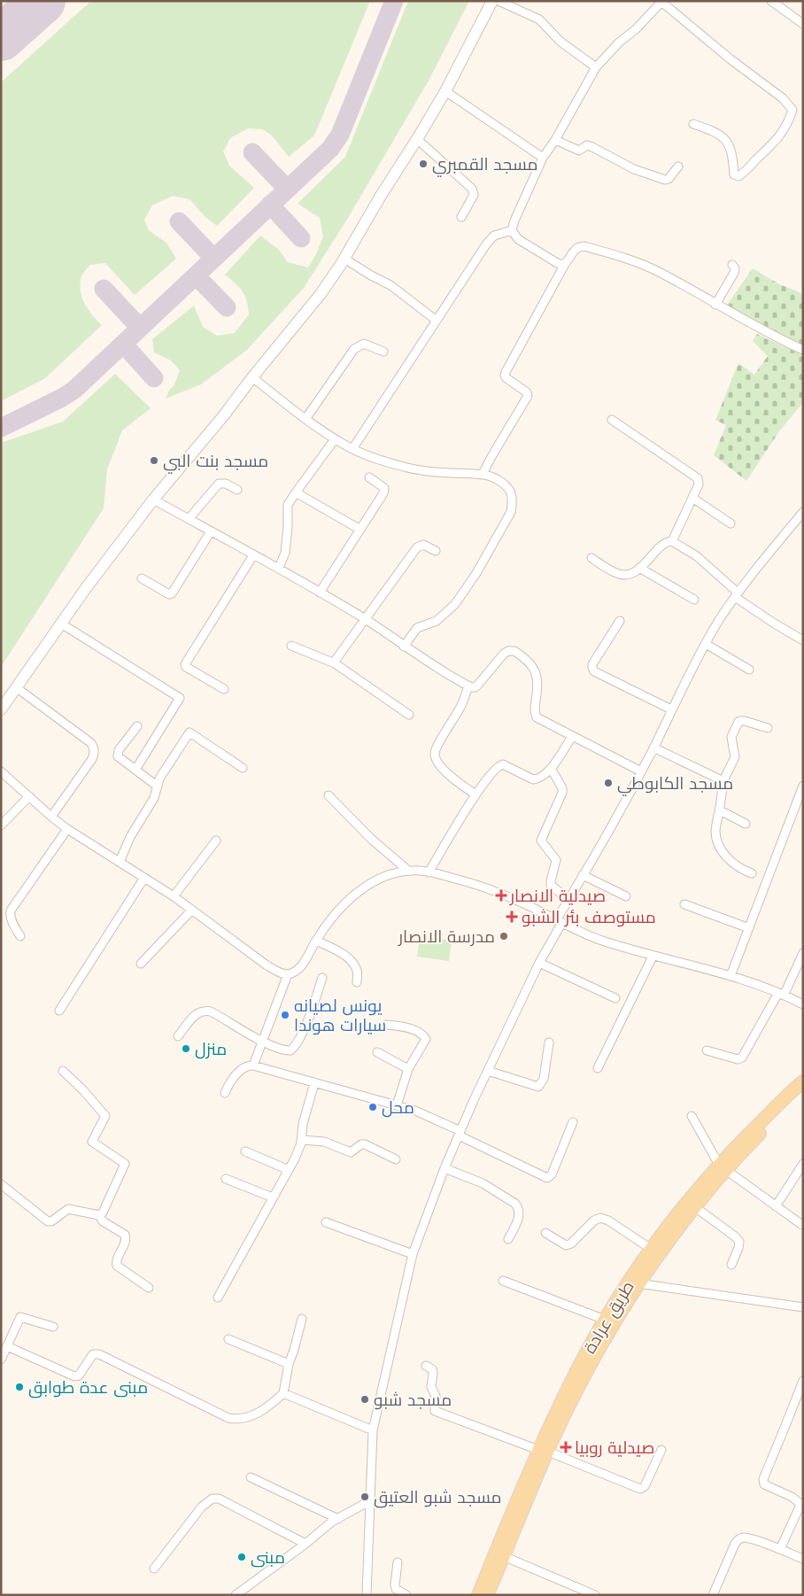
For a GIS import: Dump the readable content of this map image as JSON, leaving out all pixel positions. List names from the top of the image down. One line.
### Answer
{"streets":{"main road":["طريق عرادة"]},"places":{"other":["مسجد القمبري","مسجد بنت البي","مسجد الكابوطي","مدرسة الانصار","يونس لصيانه سيارات هوندا","منزل","محل","مبنى عدة طوابق","مسجد شبو","مسجد شبو العتيق","مبنى"],"health":["صيدلية الانصار","مستوصف بئر الشبو","صيدلية روبيا"]}}
